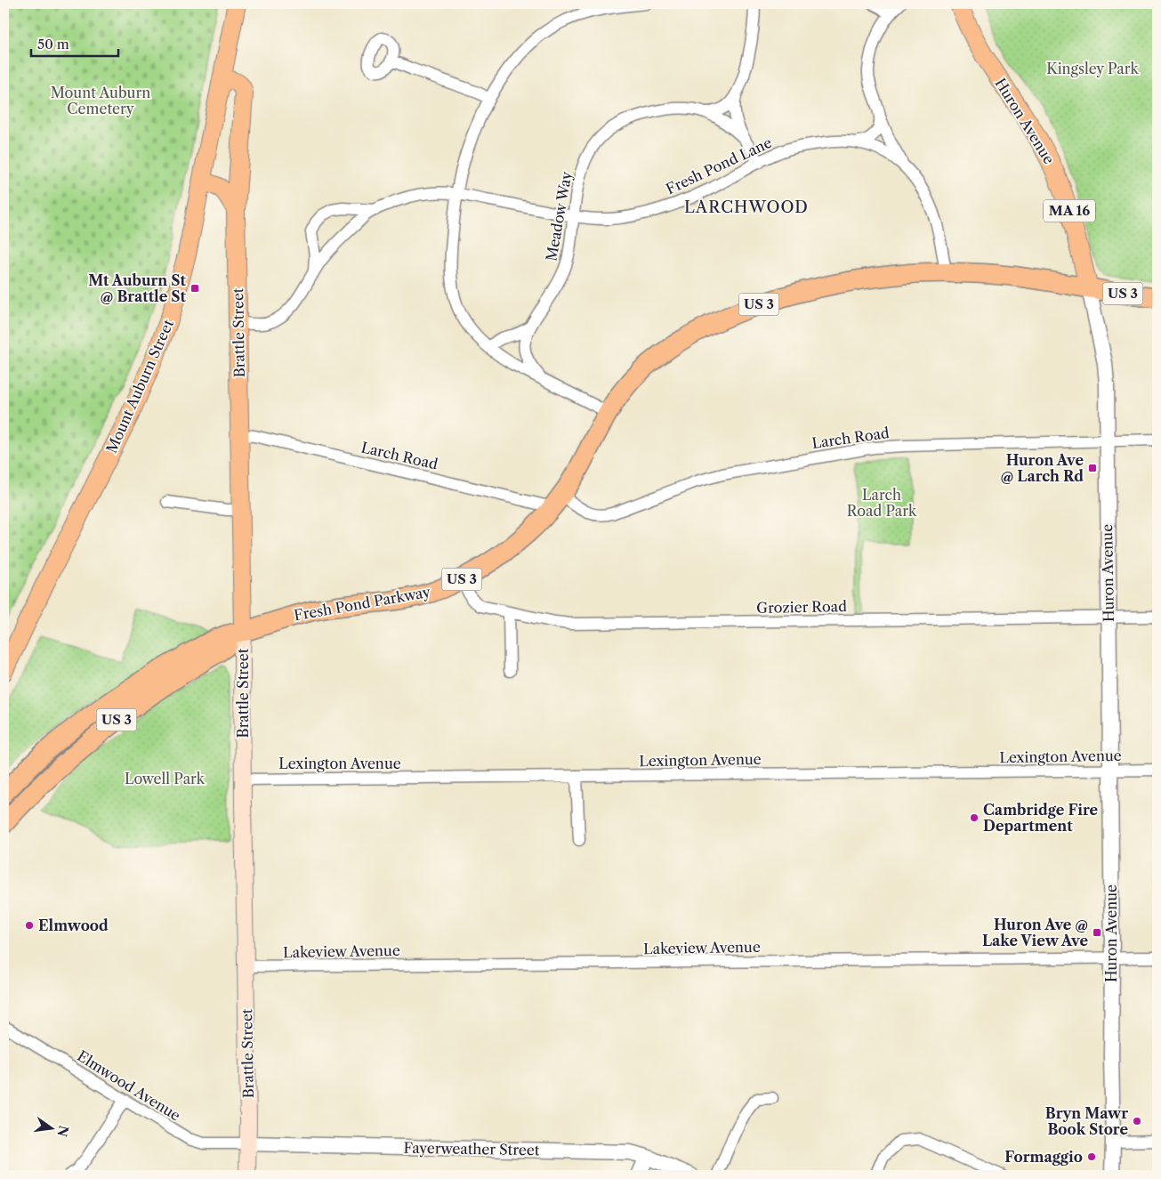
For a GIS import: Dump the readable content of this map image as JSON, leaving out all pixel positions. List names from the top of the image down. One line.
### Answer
{"streets":{"highway":["US 3","Fresh Pond Parkway"],"main road":["Huron Avenue","MA 16","Brattle Street","Mount Auburn Street"],"street":["Fresh Pond Lane","Meadow Way","Larch Road","Grozier Road","Lexington Avenue","Lakeview Avenue","Elmwood Avenue","Fayerweather Street"]},"crossings":[["Huron Avenue","Larch Road"],["Huron Avenue","Fresh Pond Parkway"],["Huron Avenue","Grozier Road"],["Huron Avenue","Lexington Avenue"],["Huron Avenue","Lakeview Avenue"],["Fresh Pond Lane","Meadow Way"],["Fresh Pond Lane","Brattle Street"],["Fresh Pond Lane","Fresh Pond Parkway"],["Brattle Street","Mount Auburn Street"],["Brattle Street","Larch Road"],["Brattle Street","Fresh Pond Parkway"],["Brattle Street","Lexington Avenue"],["Brattle Street","Lakeview Avenue"],["Brattle Street","Elmwood Avenue"],["Brattle Street","Fayerweather Street"],["Larch Road","Fresh Pond Parkway"],["Fresh Pond Parkway","Grozier Road"],["Elmwood Avenue","Fayerweather Street"]],"districts":["LARCHWOOD"],"parks":["Kingsley Park","Mount Auburn Cemetery","Larch Road Park","Lowell Park"],"places":{"transit":["Mt Auburn St @ Brattle St","Huron Ave @ Larch Rd","Huron Ave @ Lake View Ave"],"other":["Cambridge Fire Department","Elmwood","Bryn Mawr Book Store","Formaggio"]},"scale_bar":"50 m","north":"right"}
